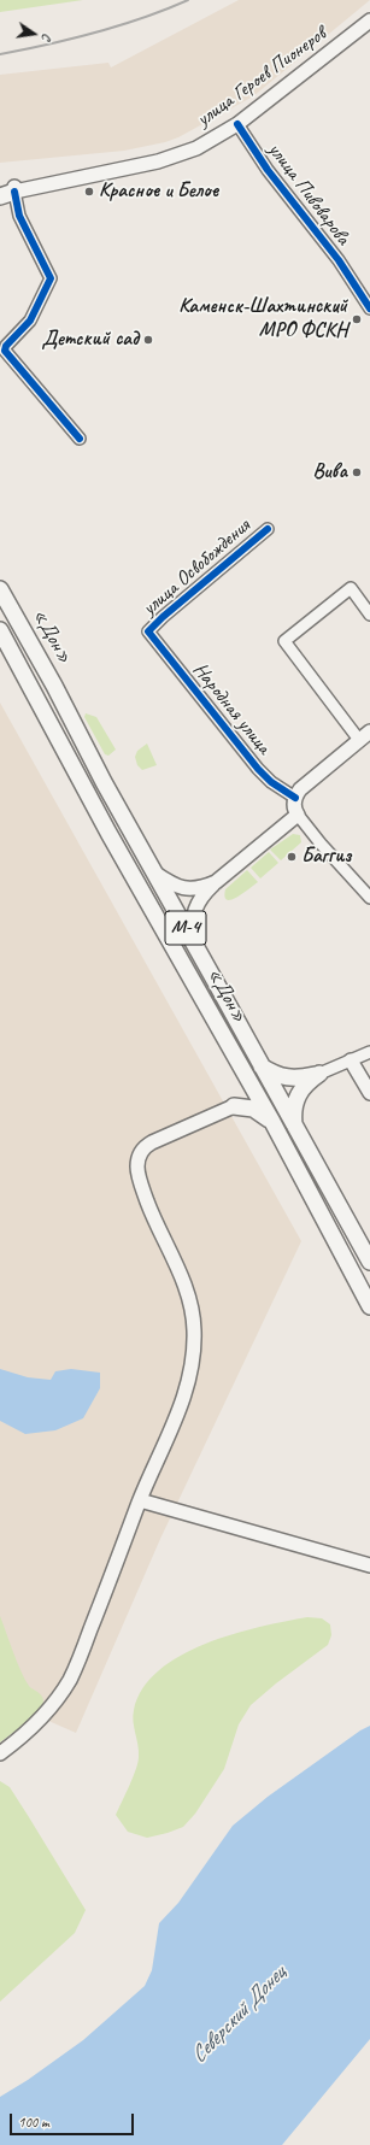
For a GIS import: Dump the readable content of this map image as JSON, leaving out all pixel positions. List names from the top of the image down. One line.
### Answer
{"streets":{"highway":["«Дон»","М-4"],"main road":["улица Героев Пионеров"],"street":["улица Пивоварова","улица Освобождения","Народная улица"]},"crossings":[["улица Героев Пионеров","улица Пивоварова"],["улица Освобождения","Народная улица"]],"water":["Северский Донец"],"places":["Красное и Белое","Каменск-Шахтинский МРО ФСКН","Детский сад","Вива","Баггиз"],"scale_bar":"100 m","north":"right"}
